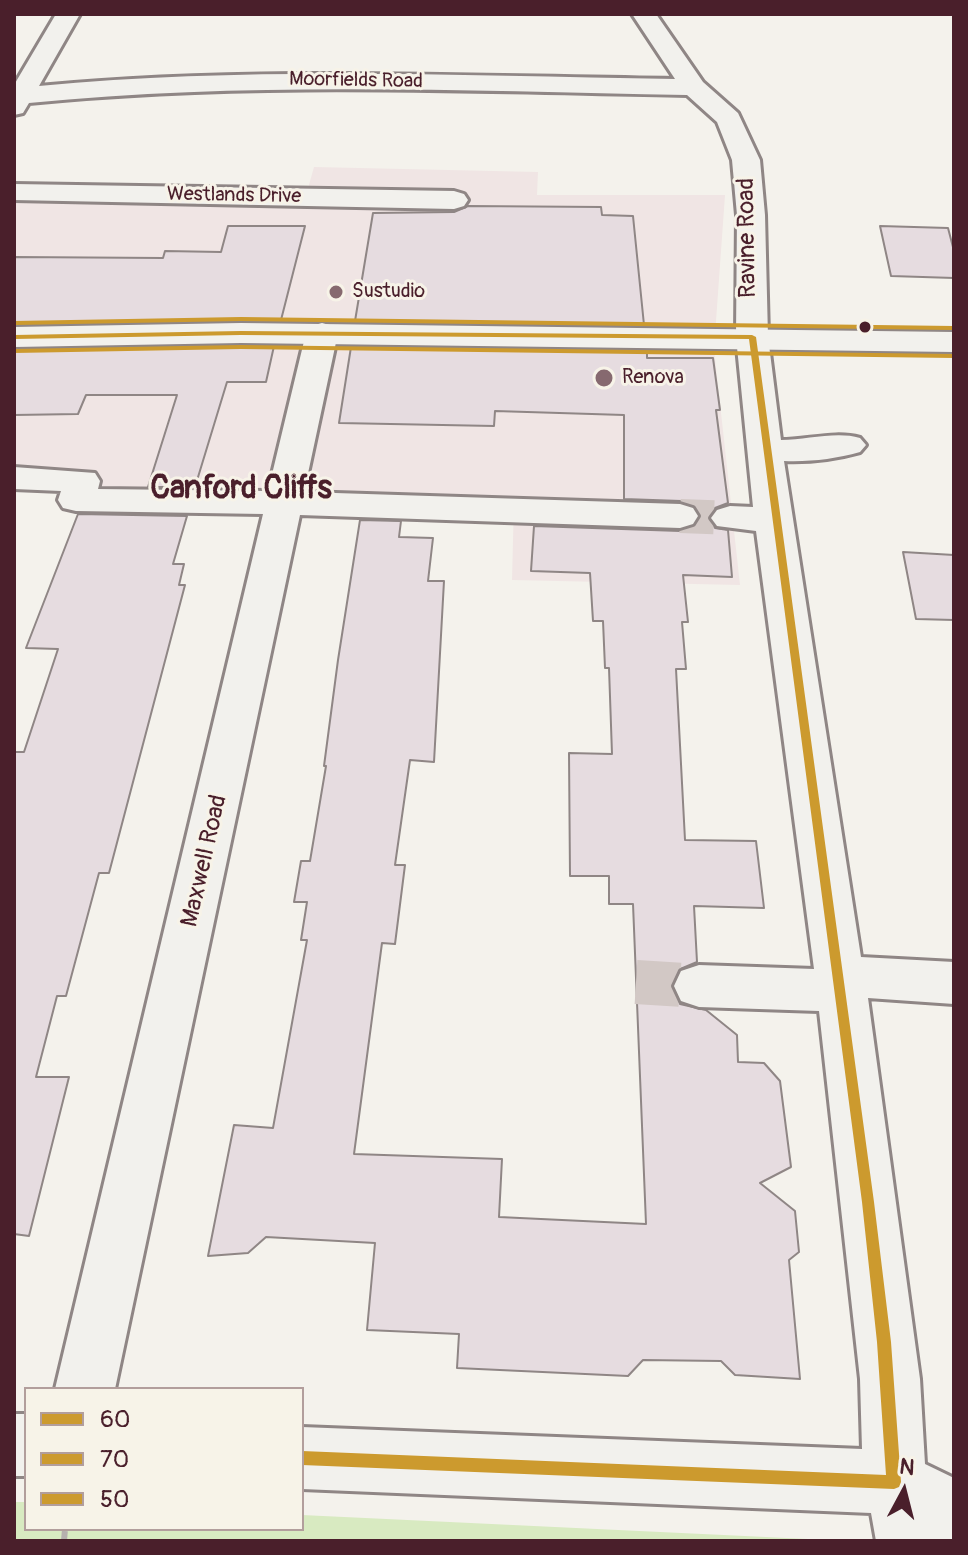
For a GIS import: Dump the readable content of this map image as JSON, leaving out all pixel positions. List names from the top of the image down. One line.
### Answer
{"streets":{"street":["Moorfields Road","Westlands Drive","Ravine Road","Maxwell Road"]},"crossings":[["Moorfields Road","Ravine Road"]],"districts":["Canford Cliffs"],"places":["Sustudio","Renova"],"lines":["transit line 50","transit line 60","transit line 70"],"legend":["60","70","50"],"north":"top"}
